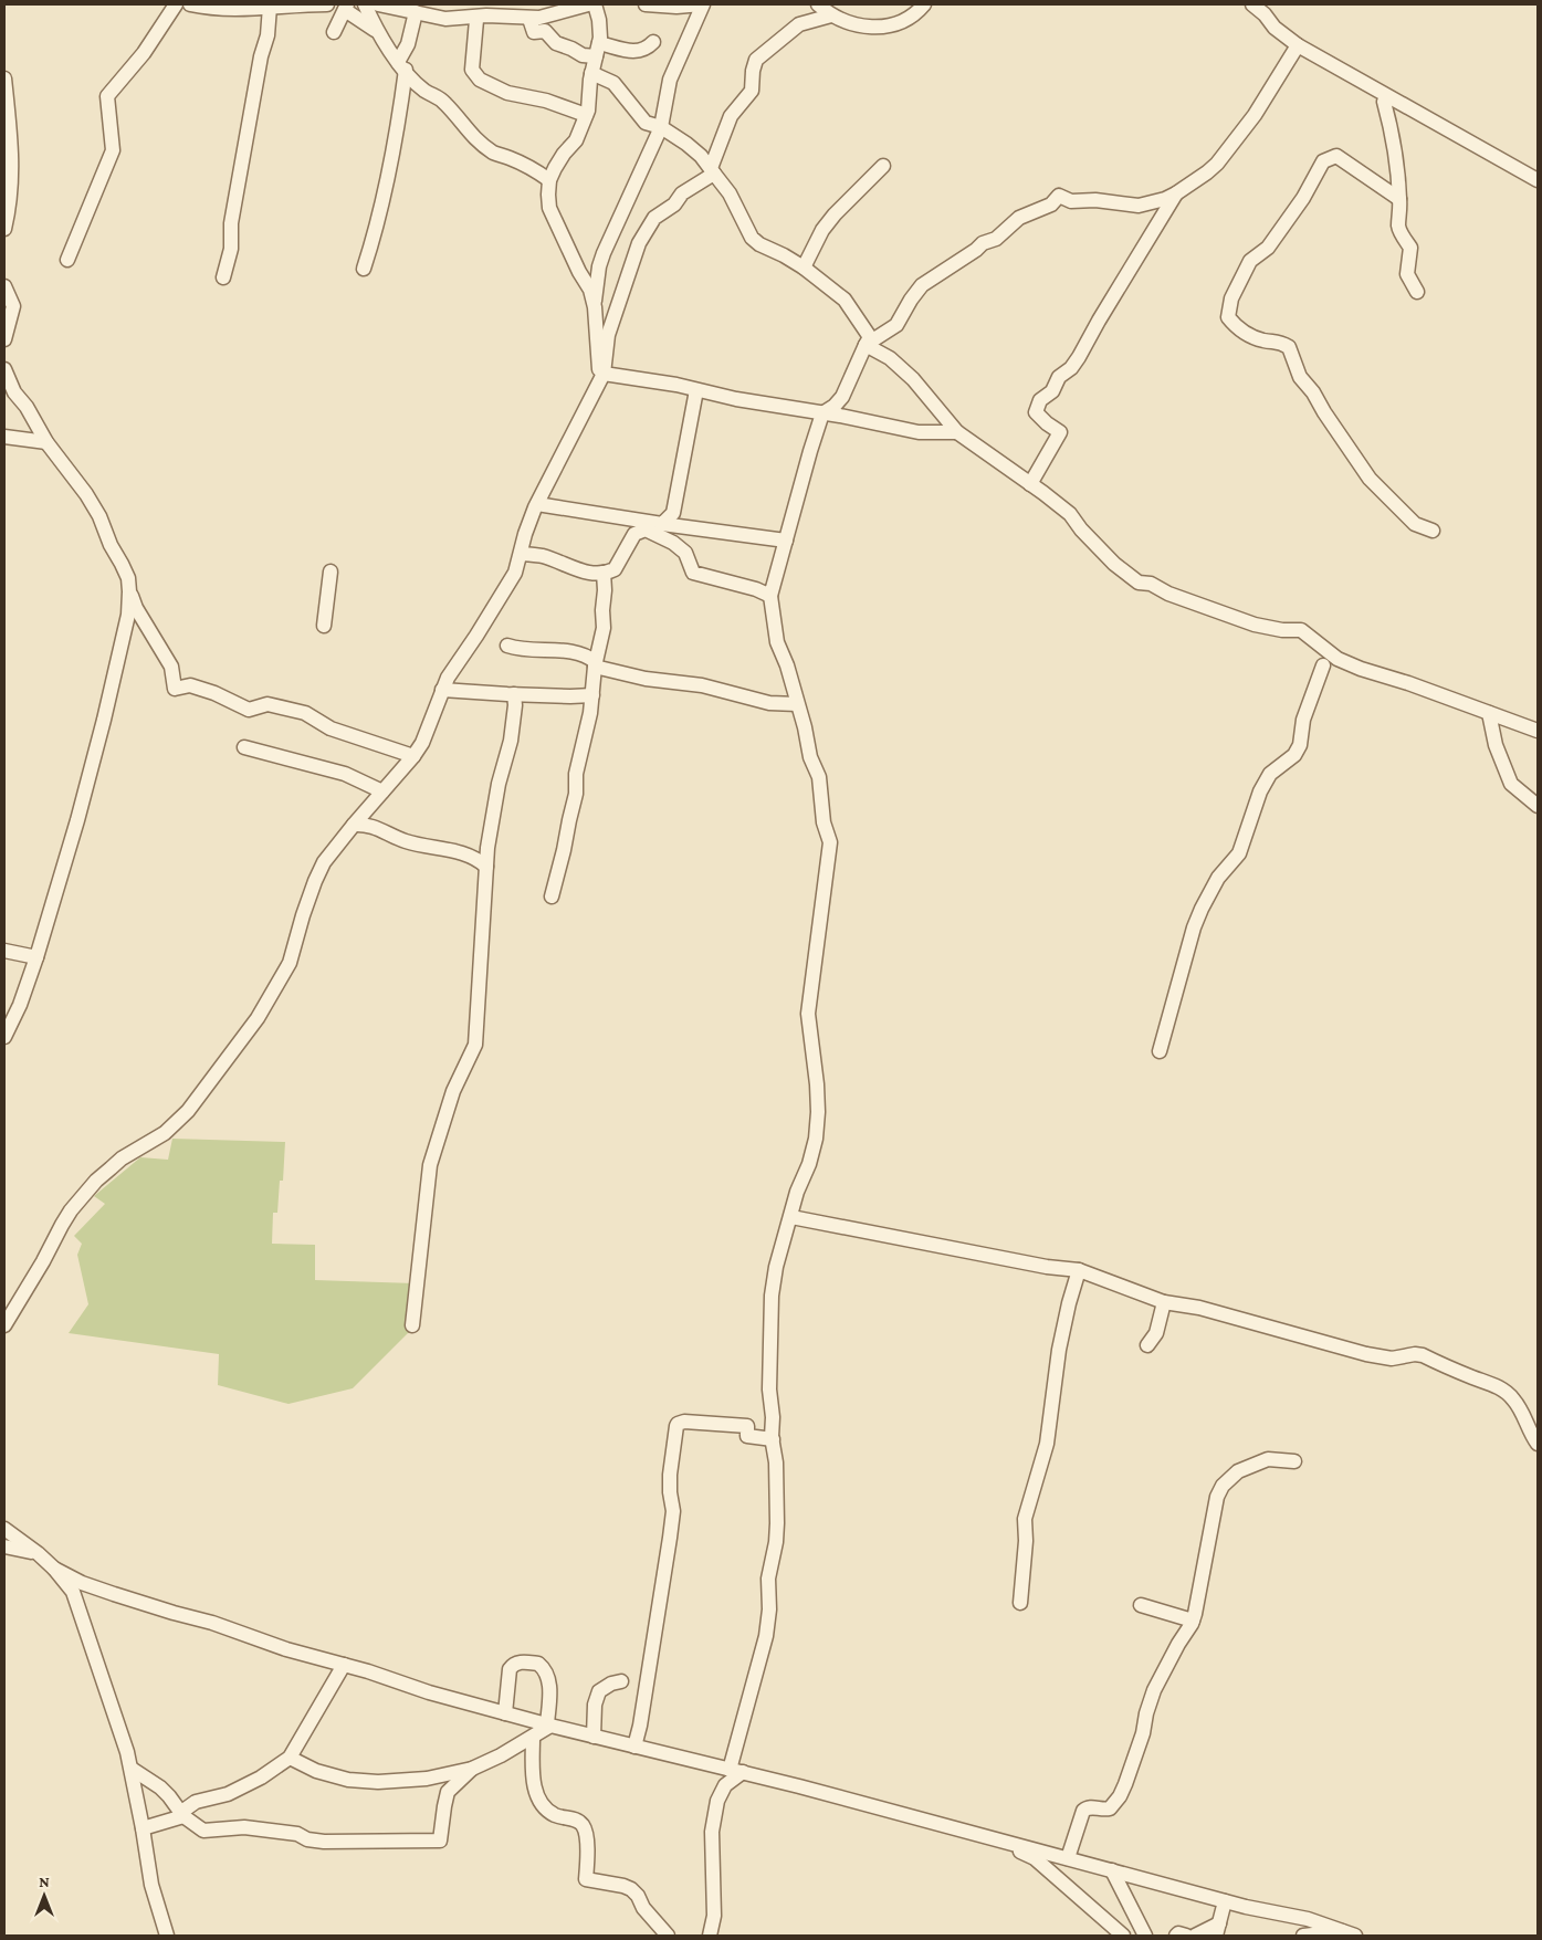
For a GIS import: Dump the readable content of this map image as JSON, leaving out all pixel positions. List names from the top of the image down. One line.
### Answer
{"north":"top"}
